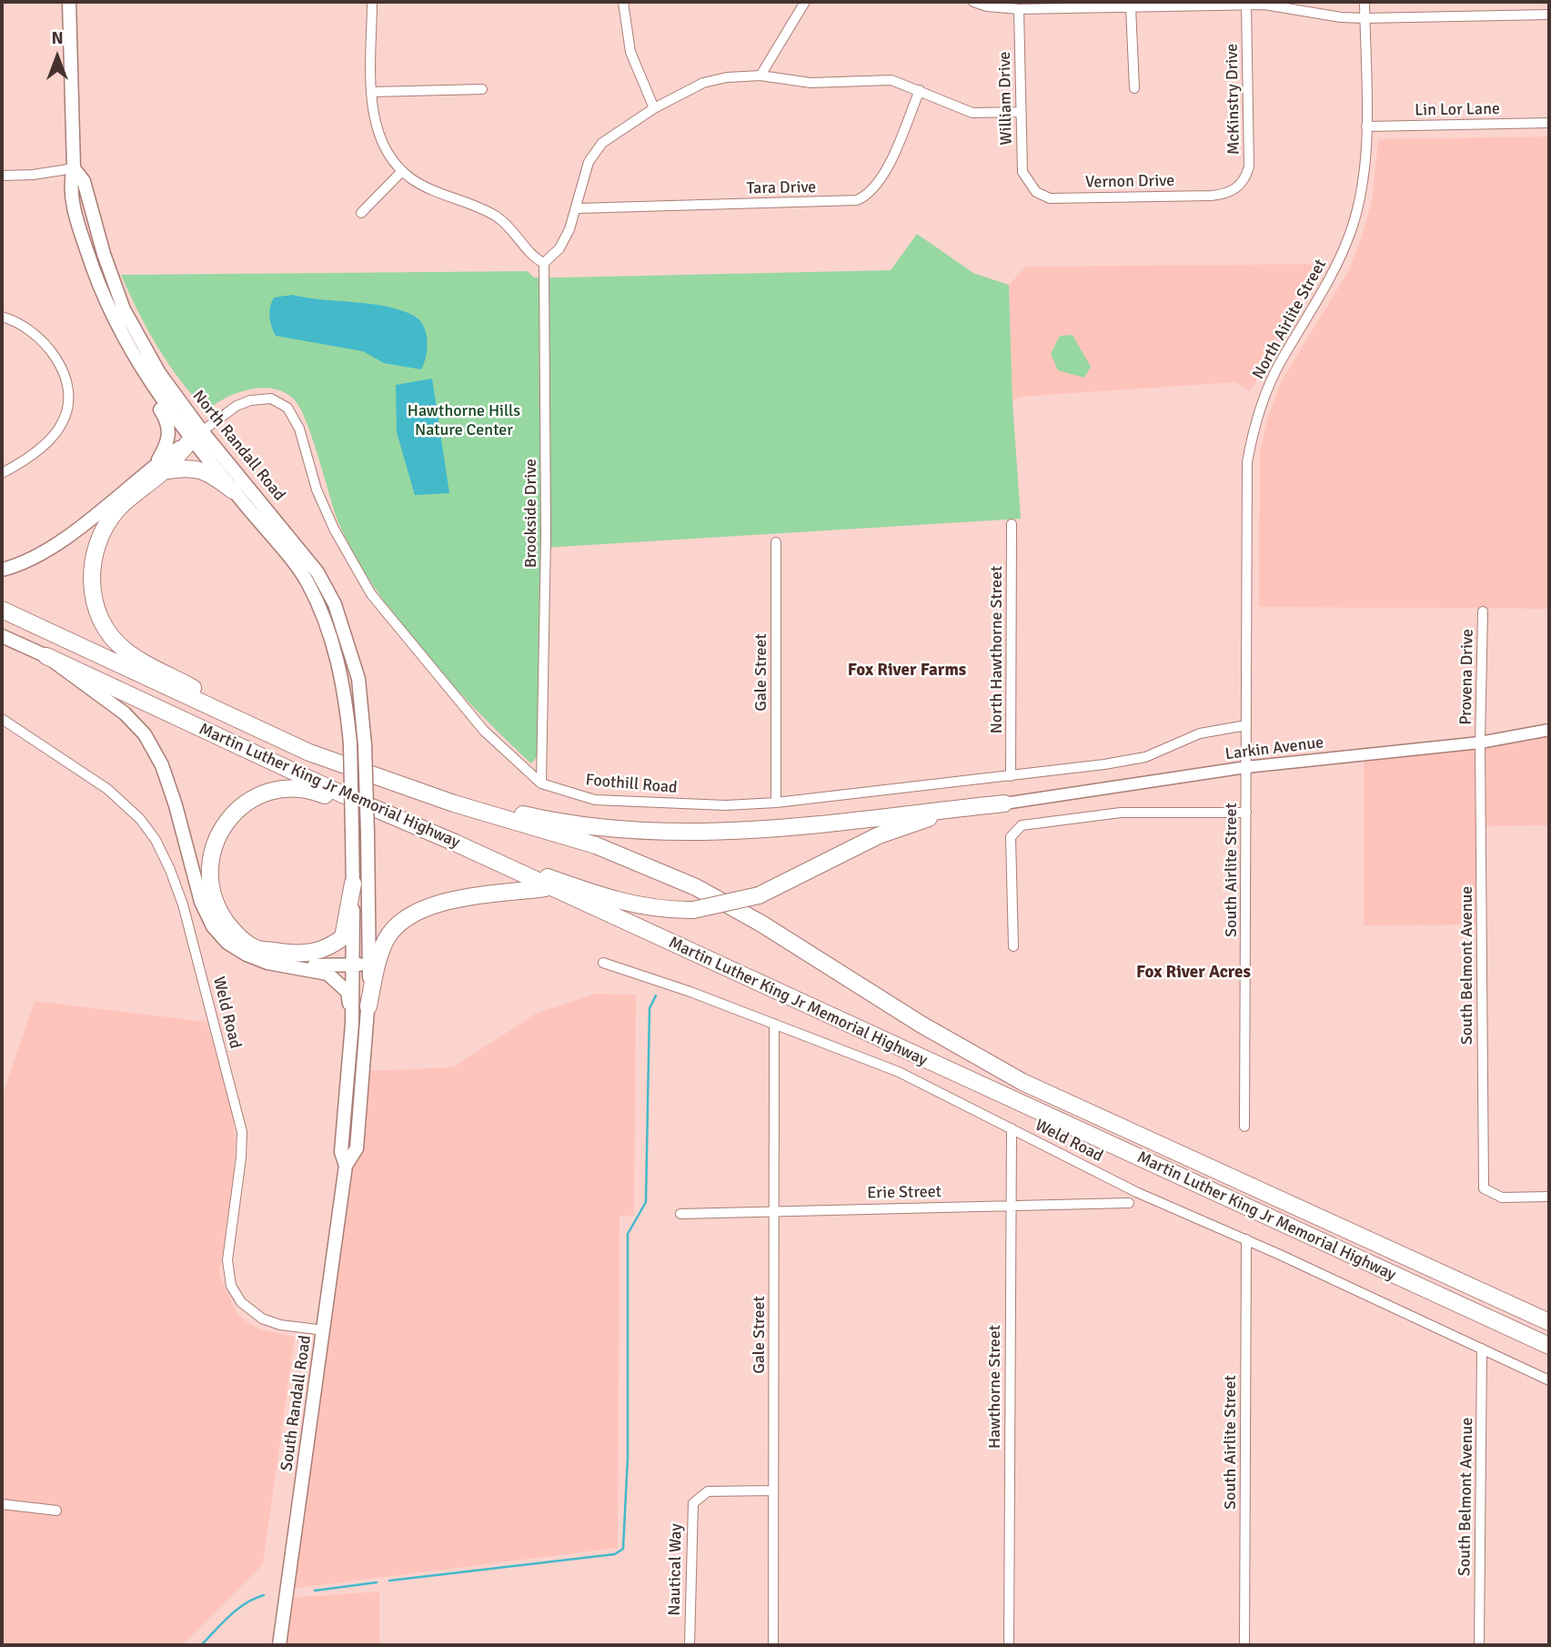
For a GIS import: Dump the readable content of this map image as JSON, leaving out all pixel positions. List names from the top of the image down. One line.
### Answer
{"streets":{"highway":["Martin Luther King Jr Memorial Highway"],"main road":["North Randall Road","Larkin Avenue","South Randall Road"],"street":["William Drive","McKinstry Drive","Lin Lor Lane","Vernon Drive","Tara Drive","North Airlite Street","Brookside Drive","North Hawthorne Street","Gale Street","Provena Drive","Foothill Road","South Airlite Street","South Belmont Avenue","Weld Road","Erie Street","Hawthorne Street","Nautical Way"]},"crossings":[["William Drive","Vernon Drive"],["McKinstry Drive","Vernon Drive"],["Lin Lor Lane","North Airlite Street"],["North Airlite Street","Larkin Avenue"],["North Airlite Street","Foothill Road"],["North Airlite Street","South Airlite Street"],["North Randall Road","Foothill Road"],["North Randall Road","South Randall Road"],["Brookside Drive","Foothill Road"],["North Hawthorne Street","Foothill Road"],["Gale Street","Foothill Road"],["Gale Street","Weld Road"],["Gale Street","Erie Street"],["Gale Street","Nautical Way"],["Provena Drive","Larkin Avenue"],["Provena Drive","South Belmont Avenue"],["Larkin Avenue","South Airlite Street"],["Larkin Avenue","South Belmont Avenue"],["South Airlite Street","Weld Road"],["South Belmont Avenue","Weld Road"],["Weld Road","Hawthorne Street"],["Weld Road","South Randall Road"],["Erie Street","Hawthorne Street"]],"districts":["Fox River Farms","Fox River Acres"],"parks":["Hawthorne Hills Nature Center"],"north":"top"}
